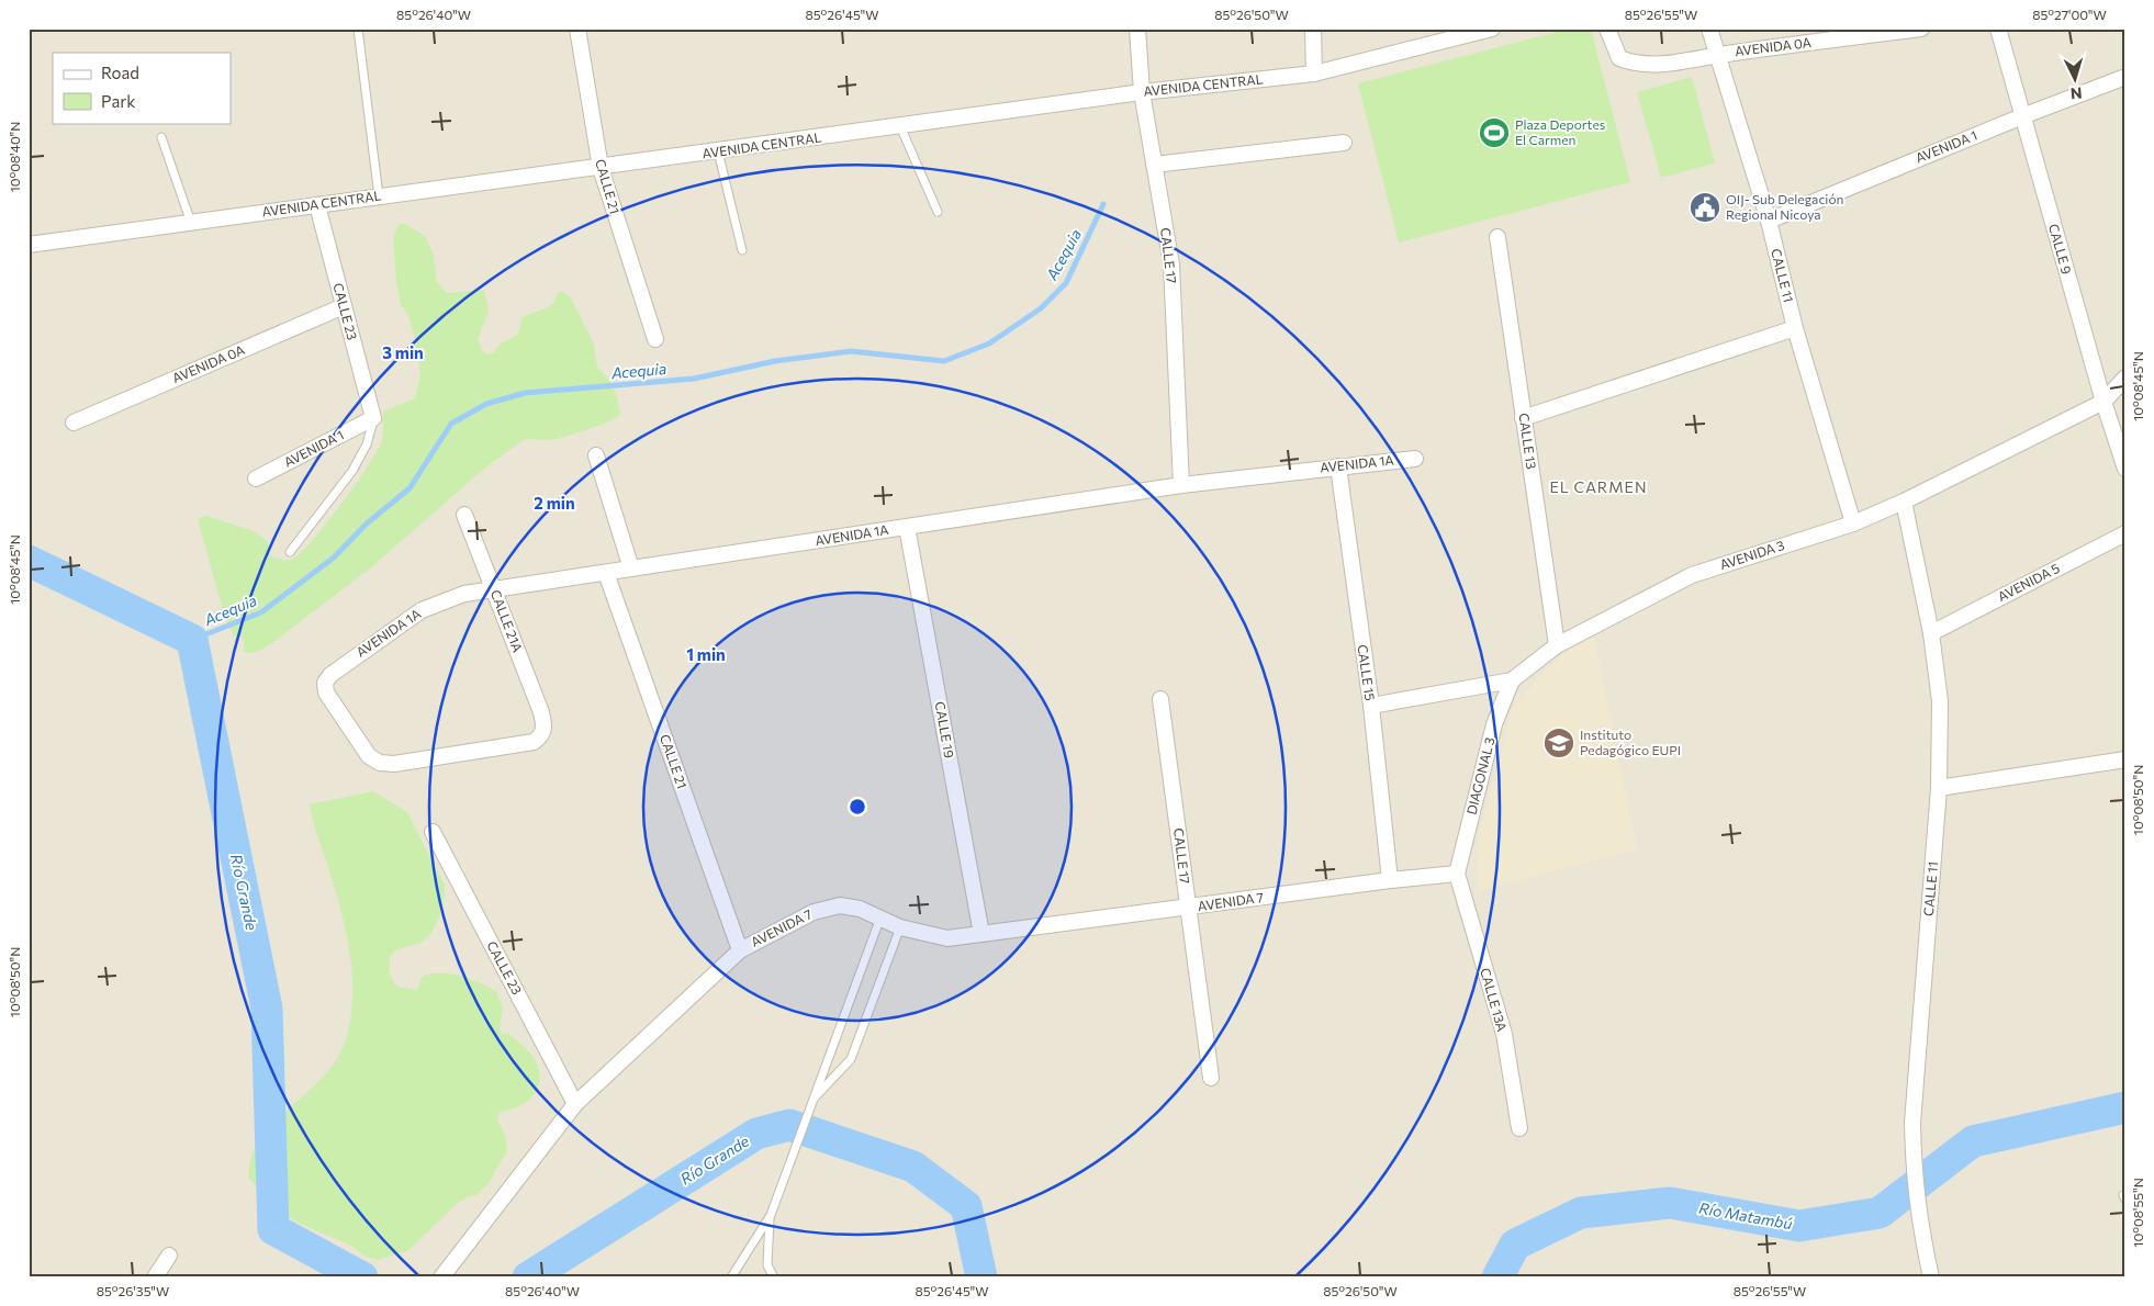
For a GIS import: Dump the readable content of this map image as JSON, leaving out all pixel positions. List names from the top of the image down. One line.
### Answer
{"streets":{"street":["AVENIDA 0A","AVENIDA CENTRAL","AVENIDA 1","CALLE 21","CALLE 9","CALLE 17","CALLE 11","CALLE 23","CALLE 13","AVENIDA 1A","AVENIDA 3","AVENIDA 5","CALLE 21A","CALLE 15","CALLE 19","DIAGONAL 3","AVENIDA 7","CALLE 13A"]},"crossings":[["AVENIDA 0A","CALLE 11"],["AVENIDA 0A","CALLE 23"],["AVENIDA CENTRAL","CALLE 21"],["AVENIDA CENTRAL","CALLE 17"],["AVENIDA CENTRAL","CALLE 23"],["AVENIDA 1","CALLE 9"],["AVENIDA 1","CALLE 11"],["AVENIDA 1","CALLE 23"],["CALLE 21","AVENIDA 1A"],["CALLE 21","AVENIDA 7"],["CALLE 9","AVENIDA 3"],["CALLE 17","AVENIDA 1A"],["CALLE 17","AVENIDA 7"],["CALLE 11","AVENIDA 3"],["CALLE 11","AVENIDA 5"],["CALLE 23","AVENIDA 7"],["CALLE 13","AVENIDA 3"],["AVENIDA 1A","CALLE 21A"],["AVENIDA 1A","CALLE 15"],["AVENIDA 1A","CALLE 19"],["AVENIDA 3","CALLE 15"],["AVENIDA 3","DIAGONAL 3"],["CALLE 15","AVENIDA 7"],["CALLE 19","AVENIDA 7"],["DIAGONAL 3","AVENIDA 7"],["DIAGONAL 3","CALLE 13A"],["AVENIDA 7","CALLE 13A"]],"districts":["EL CARMEN"],"water":["Acequia","Río Grande","Río Matambú"],"places":{"sports":["Plaza Deportes El Carmen"],"public building":["OIJ- Sub Delegación Regional Nicoya"],"school or university":["Instituto Pedagógico EUPI"]},"legend":["Road","Park"],"north":"bottom","coordinates":["85°26'40\"W","85°26'45\"W","85°26'50\"W","85°26'55\"W","85°27'00\"W","10°08'40\"N","10°08'45\"N","10°08'50\"N","10°08'55\"N","85°26'35\"W"],"rings":["3 min","2 min","1 min"]}
